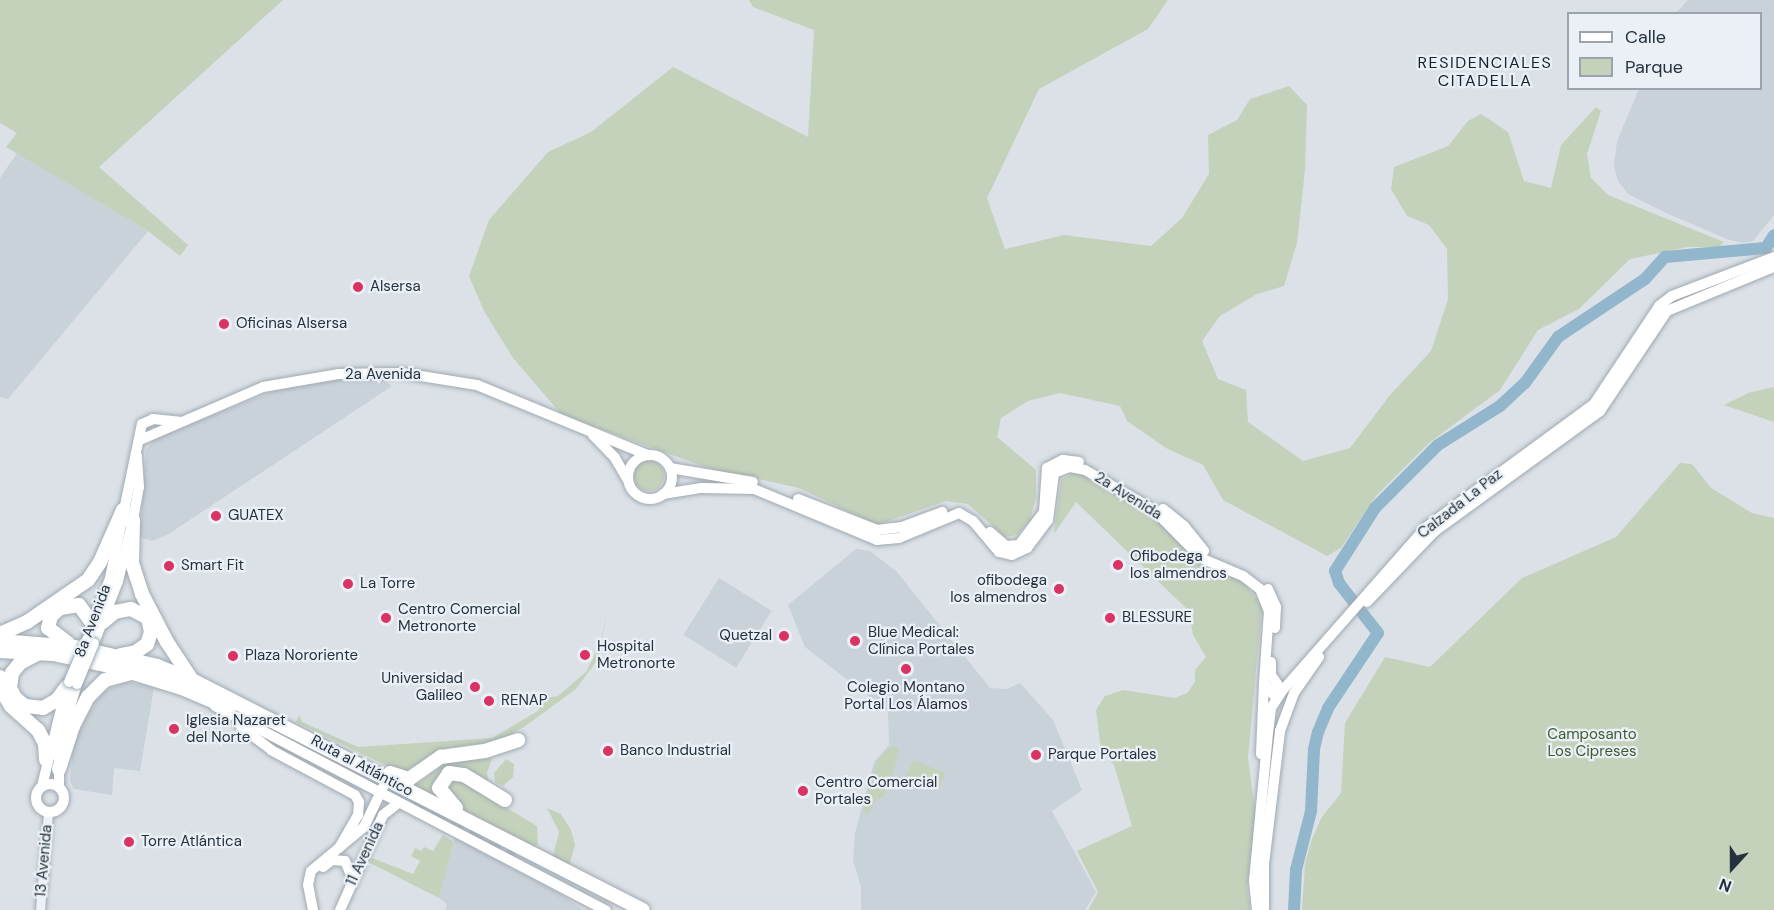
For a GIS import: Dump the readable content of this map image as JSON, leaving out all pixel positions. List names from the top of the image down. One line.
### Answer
{"streets":{"highway":["Ruta al Atlántico"],"main road":["2a Avenida","Calzada La Paz","8a Avenida","11 Avenida"],"street":["13 Avenida"]},"crossings":[["2a Avenida","Calzada La Paz"],["2a Avenida","8a Avenida"],["8a Avenida","Ruta al Atlántico"],["8a Avenida","13 Avenida"],["Ruta al Atlántico","11 Avenida"]],"districts":["RESIDENCIALES CITADELLA"],"parks":["Camposanto Los Cipreses"],"places":["Alsersa","Oficinas Alsersa","GUATEX","Ofibodega los almendros","Smart Fit","La Torre","ofibodega los almendros","Centro Comercial Metronorte","BLESSURE","Quetzal","Blue Medical: Clínica Portales","Hospital Metronorte","Plaza Nororiente","Colegio Montano Portal Los Álamos","Universidad Galileo","RENAP","Iglesia Nazaret del Norte","Banco Industrial","Parque Portales","Centro Comercial Portales","Torre Atlántica"],"legend":["Calle","Parque"],"north":"bottom"}
